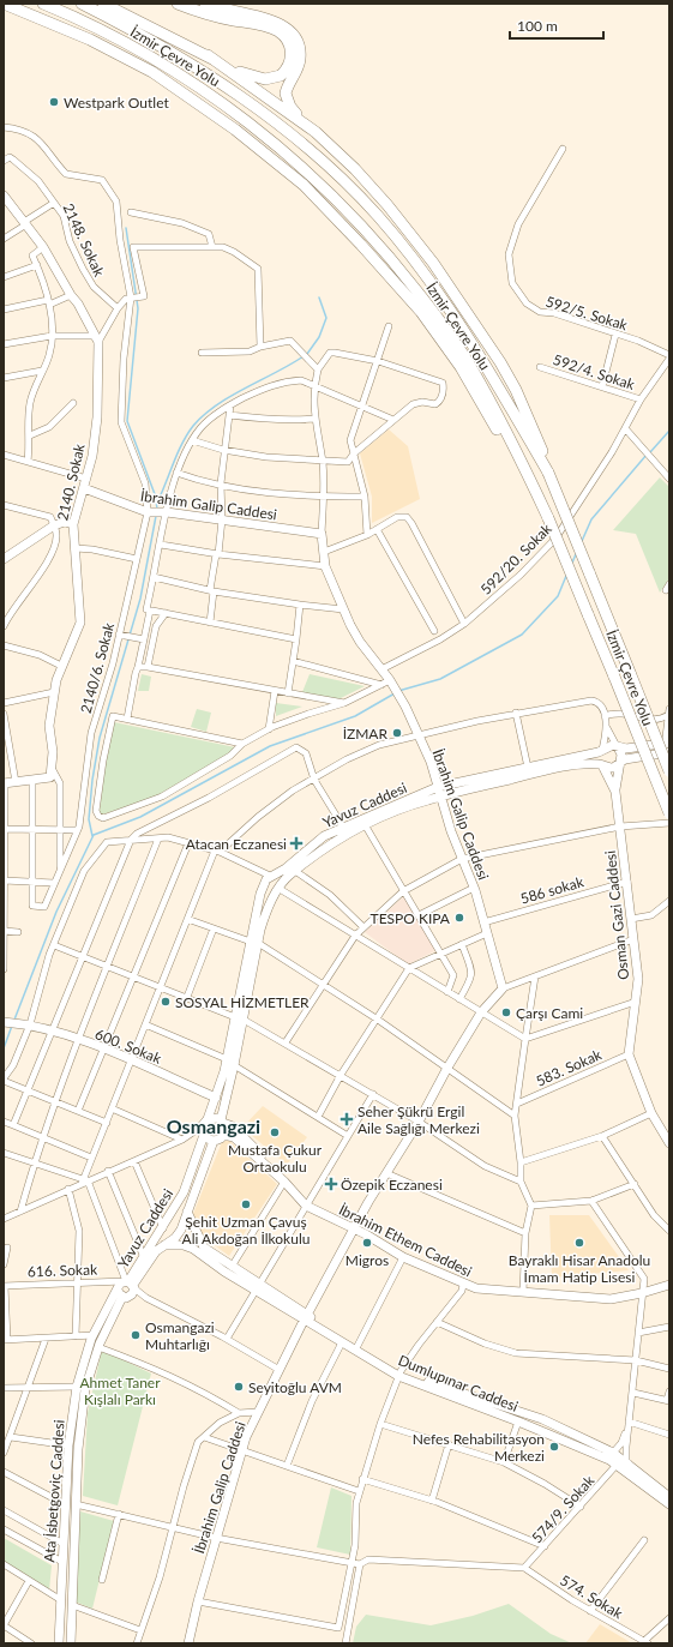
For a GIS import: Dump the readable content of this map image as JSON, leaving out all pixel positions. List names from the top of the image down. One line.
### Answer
{"streets":{"highway":["İzmir Çevre Yolu"],"main road":["2140. Sokak","İbrahim Galip Caddesi","Yavuz Caddesi","Osman Gazi Caddesi","600. Sokak","İbrahim Ethem Caddesi","Dumlupınar Caddesi","Ata İsbetgoviç Caddesi"],"street":["2148. Sokak","592/5. Sokak","592/4. Sokak","592/20. Sokak","2140/6. Sokak","586 sokak","583. Sokak","616. Sokak","574/9. Sokak","574. Sokak"]},"crossings":[["592/4. Sokak","592/20. Sokak"],["2140. Sokak","İbrahim Galip Caddesi"],["2140. Sokak","2140/6. Sokak"],["İbrahim Galip Caddesi","592/20. Sokak"],["İbrahim Galip Caddesi","2140/6. Sokak"],["İbrahim Galip Caddesi","Yavuz Caddesi"],["İbrahim Galip Caddesi","586 sokak"],["İbrahim Galip Caddesi","İbrahim Ethem Caddesi"],["İbrahim Galip Caddesi","Dumlupınar Caddesi"],["Yavuz Caddesi","Osman Gazi Caddesi"],["Yavuz Caddesi","600. Sokak"],["Yavuz Caddesi","İbrahim Ethem Caddesi"],["Yavuz Caddesi","616. Sokak"],["Yavuz Caddesi","Dumlupınar Caddesi"],["586 sokak","Osman Gazi Caddesi"],["Osman Gazi Caddesi","583. Sokak"],["Dumlupınar Caddesi","574/9. Sokak"],["574/9. Sokak","574. Sokak"]],"districts":["Osmangazi"],"parks":["Ahmet Taner Kışlalı Parkı"],"places":{"other":["Westpark Outlet","İZMAR","TESPO KIPA","SOSYAL HİZMETLER","Çarşı Cami","Mustafa Çukur Ortaokulu","Şehit Uzman Çavuş Ali Akdoğan İlkokulu","Migros","Bayraklı Hisar Anadolu İmam Hatip Lisesi","Osmangazi Muhtarlığı","Seyitoğlu AVM","Nefes Rehabilitasyon Merkezi"],"health":["Atacan Eczanesi","Seher Şükrü Ergil Aile Sağlığı Merkezi","Özepik Eczanesi"]},"scale_bar":"100 m"}
